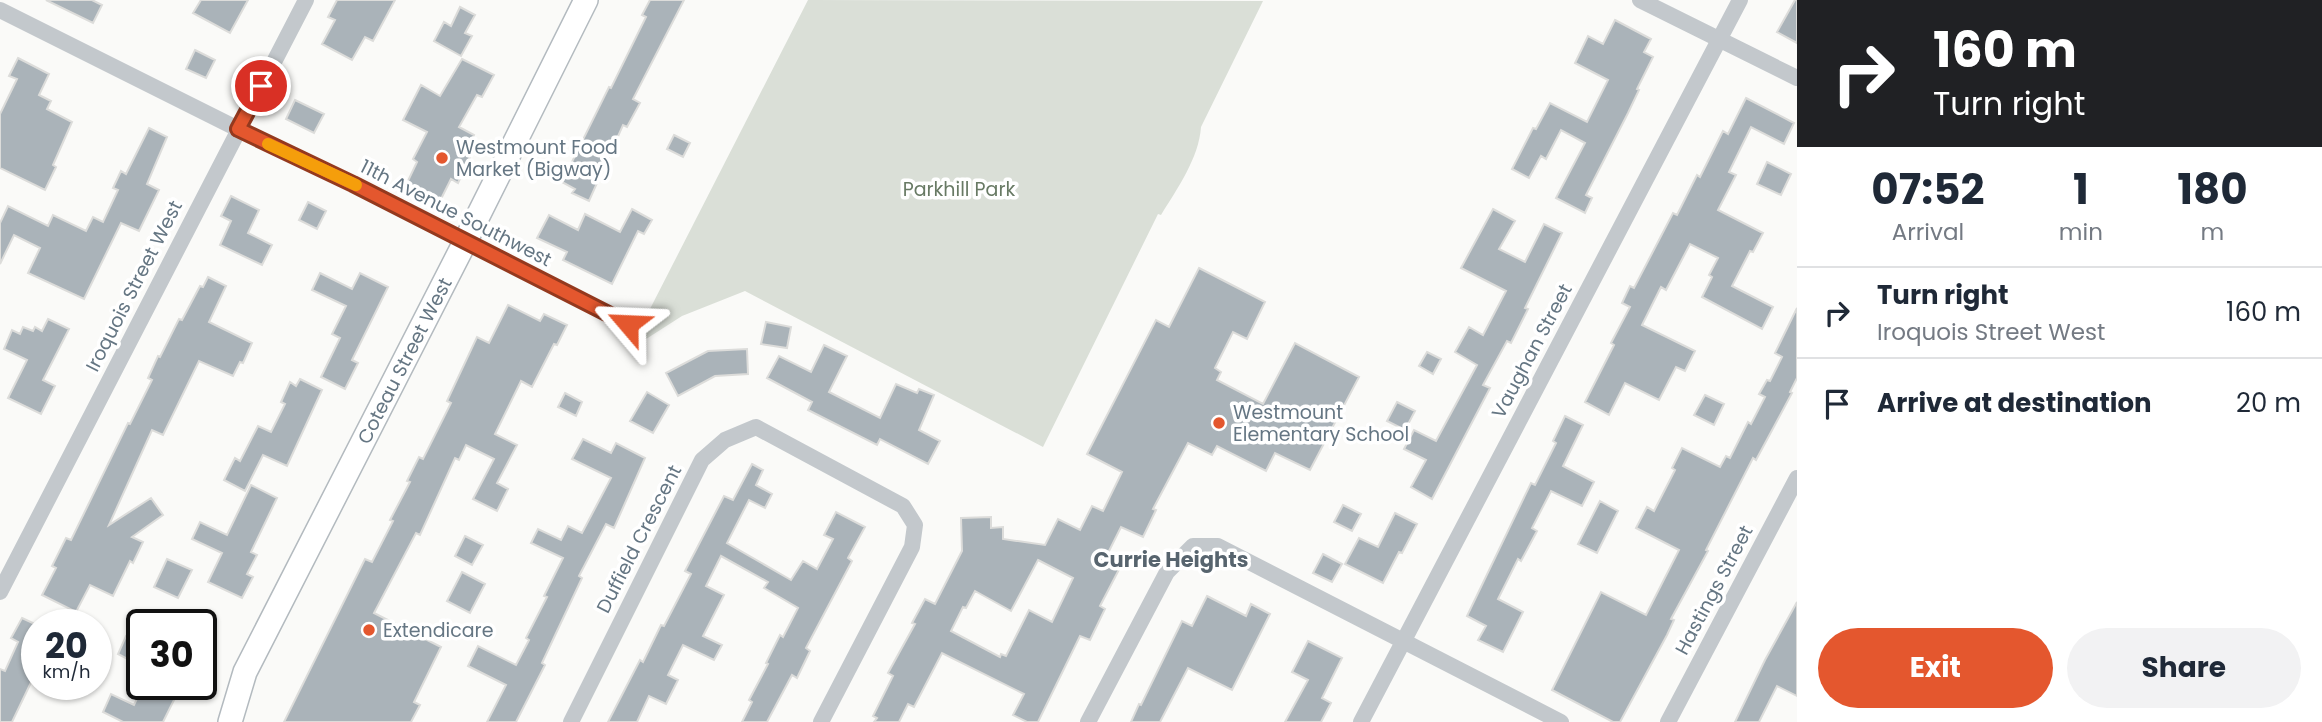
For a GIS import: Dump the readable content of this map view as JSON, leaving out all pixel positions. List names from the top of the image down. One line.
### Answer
{"streets":{"street":["11th Avenue Southwest","Iroquois Street West","Vaughan Street","Coteau Street West","Duffield Crescent","Hastings Street"]},"crossings":[["11th Avenue Southwest","Iroquois Street West"],["11th Avenue Southwest","Coteau Street West"]],"districts":["Currie Heights"],"parks":["Parkhill Park"],"places":["Westmount Food Market (Bigway)","Westmount Elementary School","Extendicare"],"page":{"turn":["160 m","Turn right"],"eta":["07:52","Arrival","1","min","180","m"],"list":[{"name":"Turn right","note":"Iroquois Street West","value":"160 m"},{"name":"Arrive at destination","value":"20 m"}],"speed":"20 km/h","limit":"30","buttons":["Exit","Share"]}}
